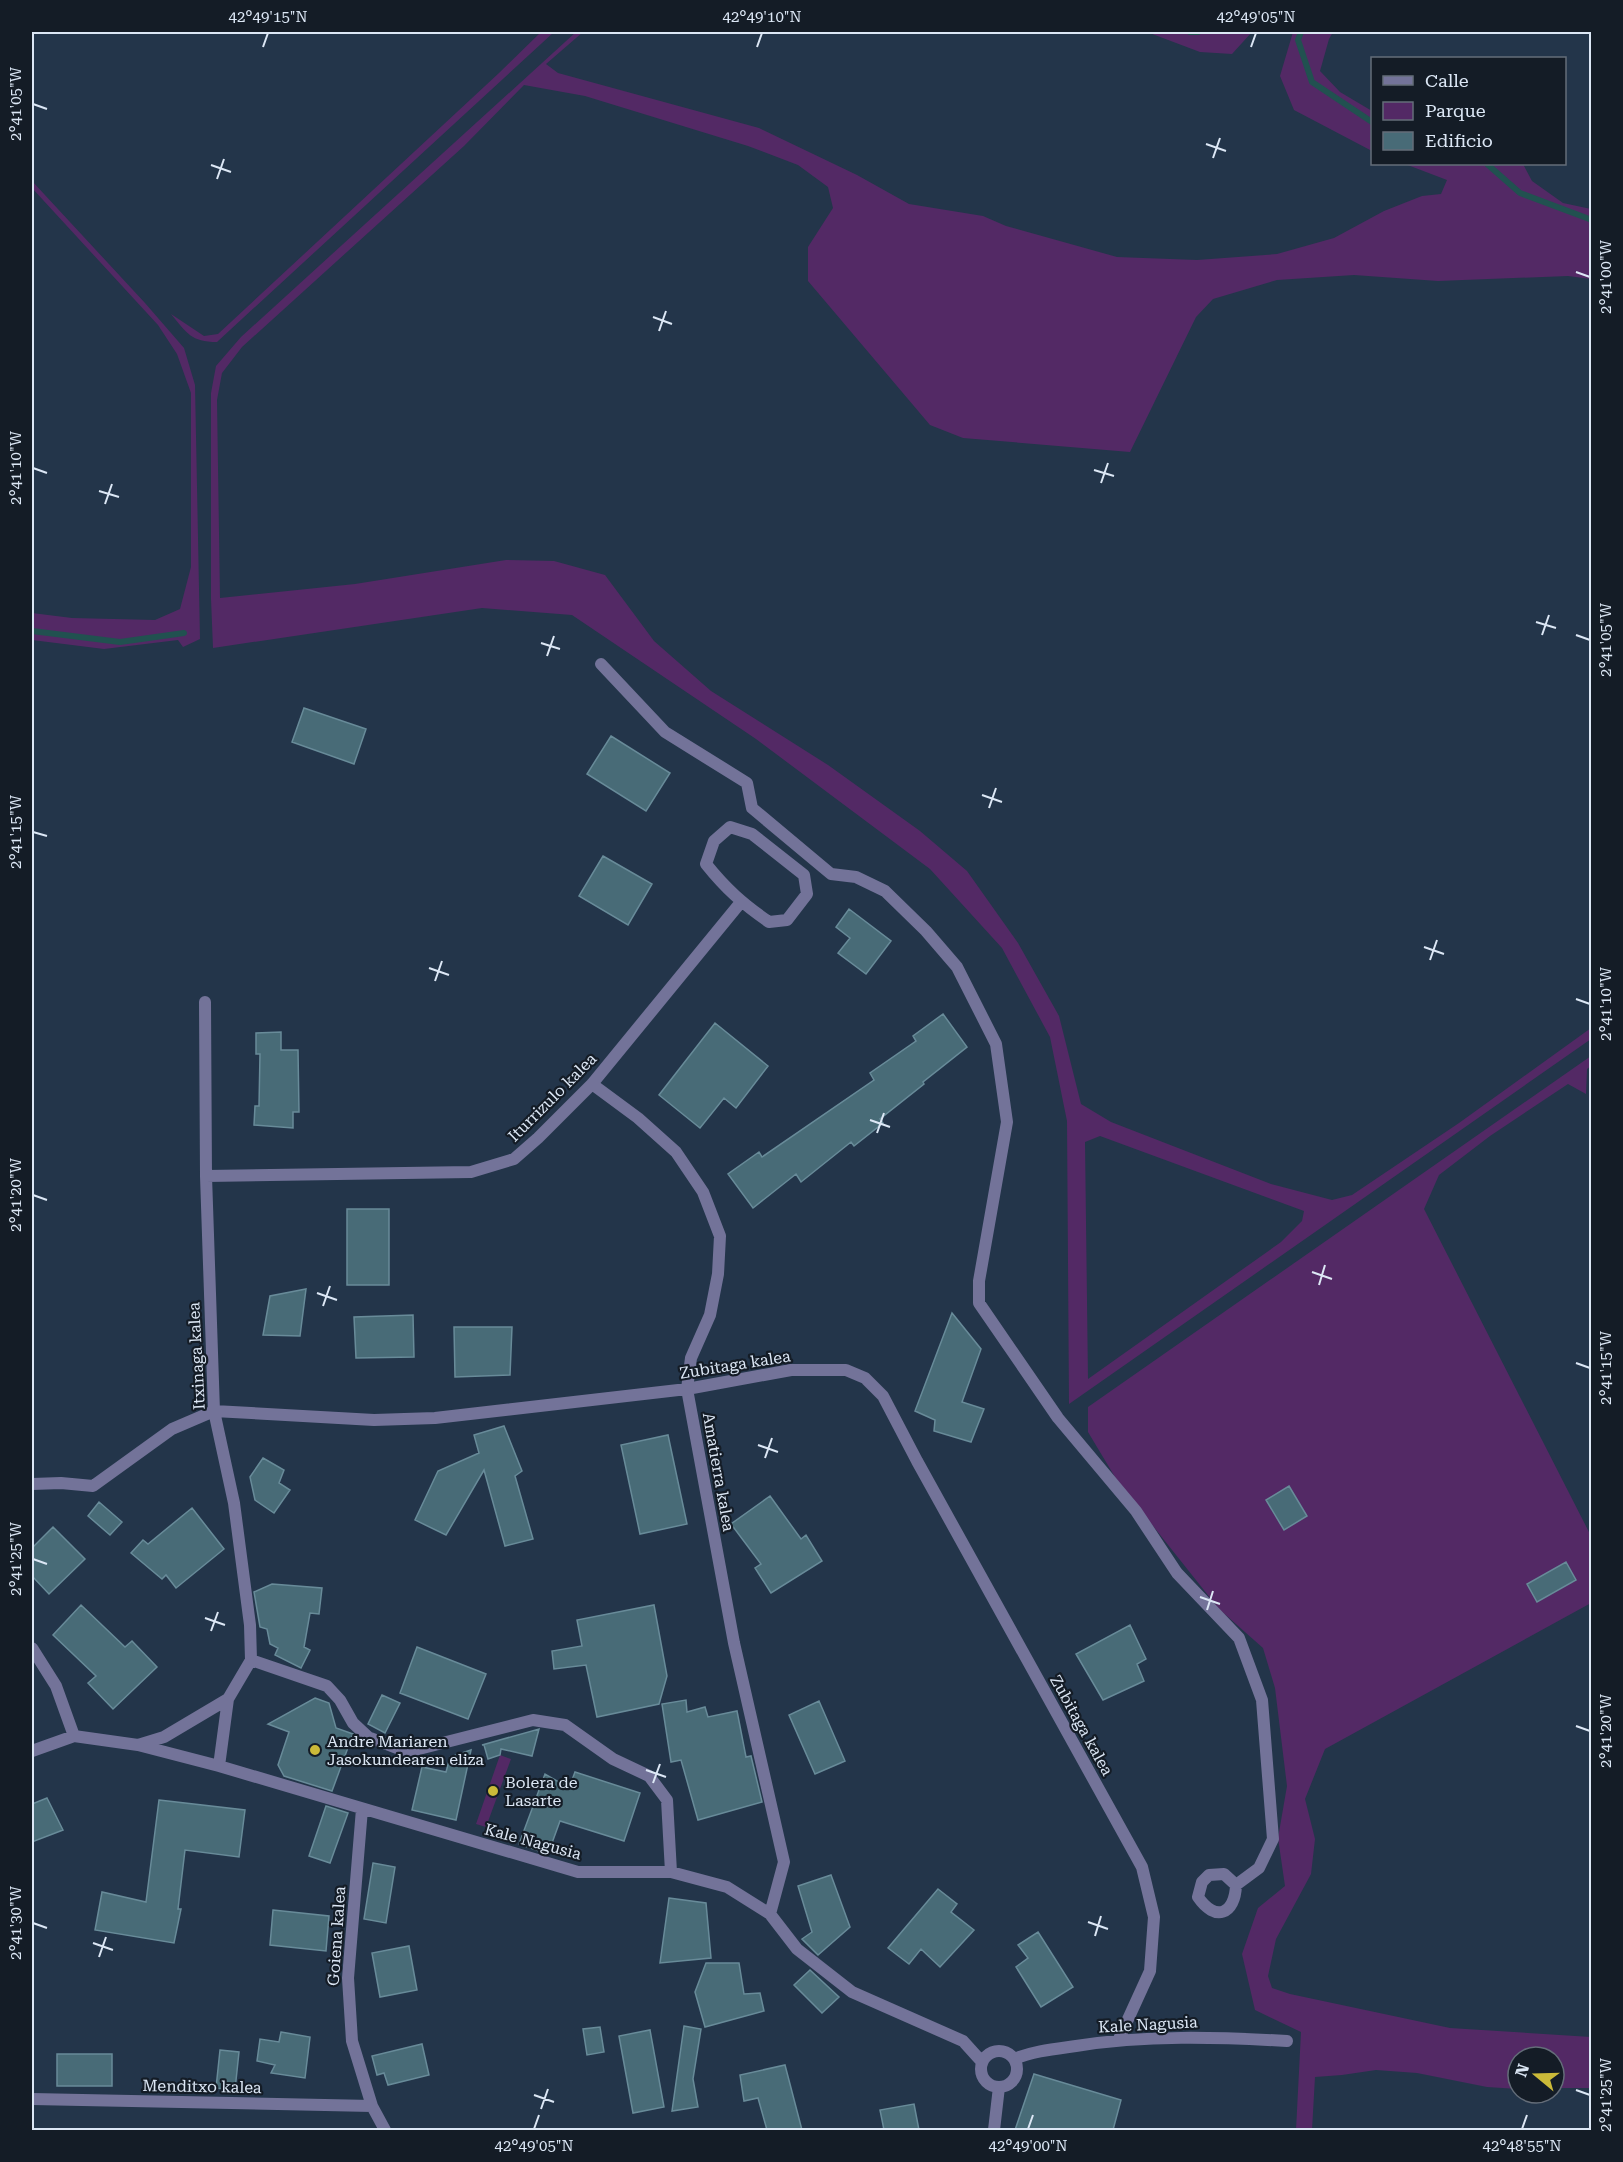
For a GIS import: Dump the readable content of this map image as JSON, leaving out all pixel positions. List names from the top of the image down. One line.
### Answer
{"streets":{"street":["Iturrizulo kalea","Itxinaga kalea","Zubitaga kalea","Amatierra kalea","Kale Nagusia","Goiena kalea","Menditxo kalea"]},"crossings":[["Iturrizulo kalea","Itxinaga kalea"],["Iturrizulo kalea","Amatierra kalea"],["Itxinaga kalea","Zubitaga kalea"],["Zubitaga kalea","Amatierra kalea"],["Zubitaga kalea","Kale Nagusia"],["Amatierra kalea","Kale Nagusia"],["Kale Nagusia","Goiena kalea"],["Goiena kalea","Menditxo kalea"]],"places":["Andre Mariaren Jasokundearen eliza","Bolera de Lasarte"],"legend":["Calle","Parque","Edificio"],"north":"left","coordinates":["42°49'15\"N","42°49'10\"N","42°49'05\"N","2°41'05\"W","2°41'00\"W","2°41'10\"W","2°41'15\"W","2°41'20\"W","2°41'25\"W","2°41'30\"W","42°49'00\"N","42°48'55\"N"]}
